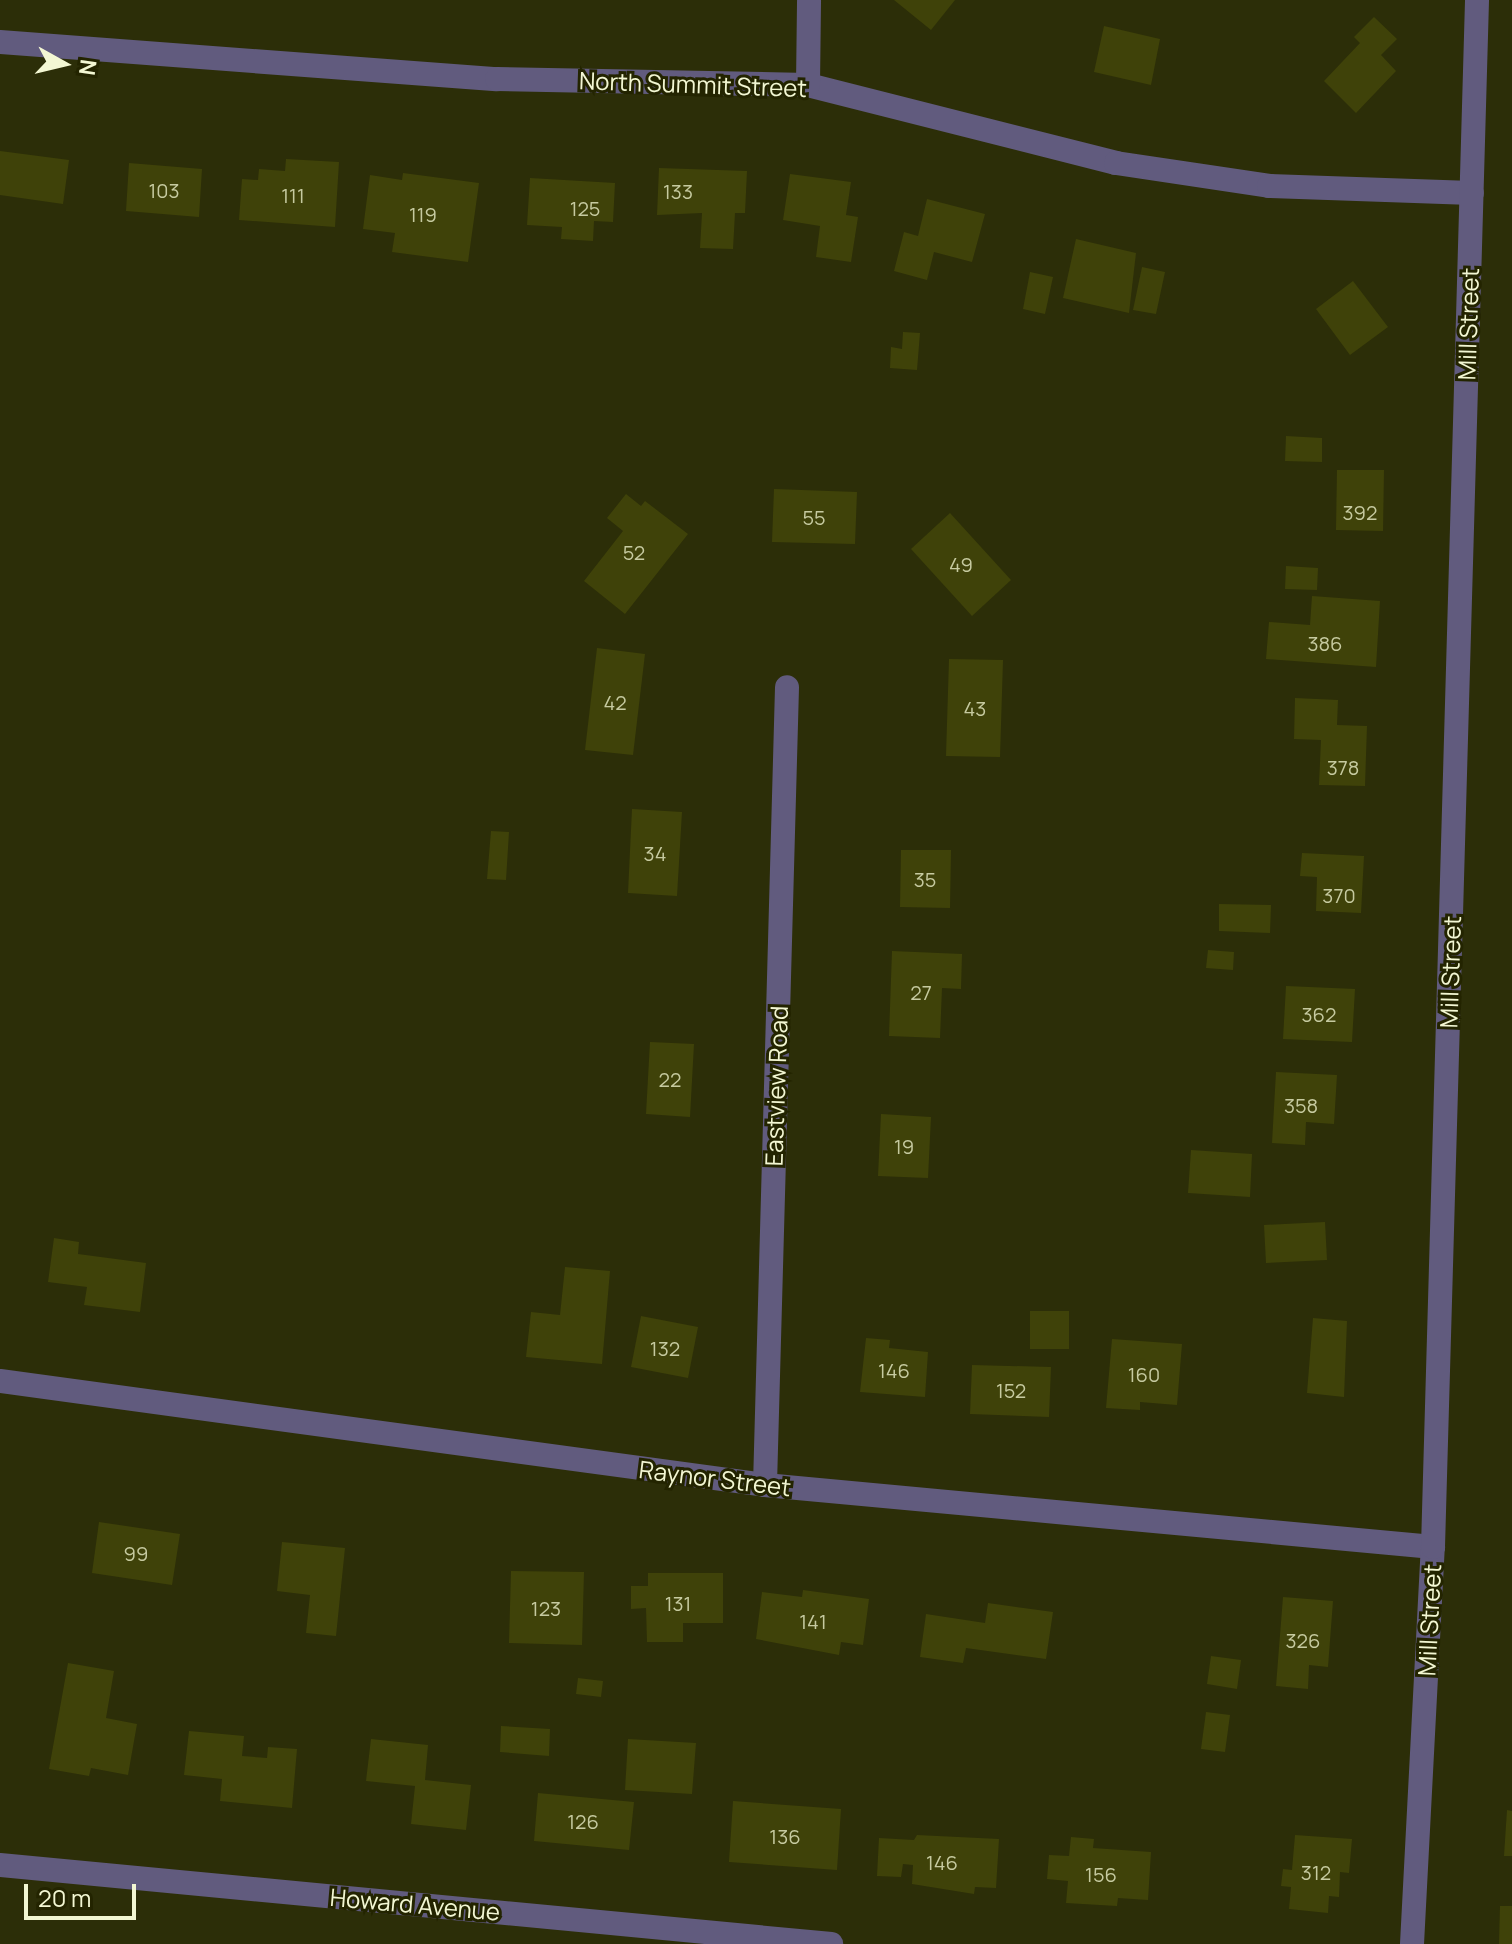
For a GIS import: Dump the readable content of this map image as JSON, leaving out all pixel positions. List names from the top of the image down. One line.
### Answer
{"streets":{"street":["North Summit Street","Mill Street","Eastview Road","Raynor Street","Howard Avenue"]},"crossings":[["North Summit Street","Mill Street"],["Mill Street","Raynor Street"],["Eastview Road","Raynor Street"]],"house_numbers":["103","133","111","125","119","392","55","52","49","386","42","43","378","34","35","370","27","362","22","358","19","132","146","160","152","99","131","123","141","326","126","136","146","312","156"],"scale_bar":"20 m","north":"right"}
